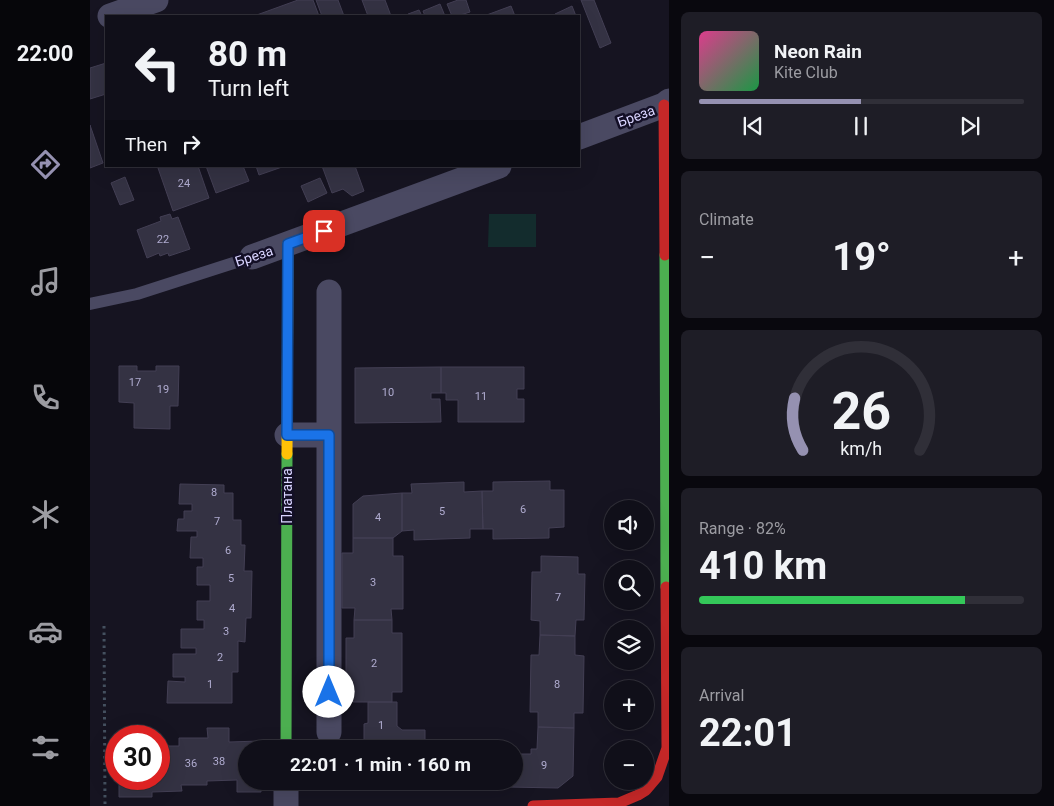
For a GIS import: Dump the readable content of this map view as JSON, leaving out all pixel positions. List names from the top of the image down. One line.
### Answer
{"streets":{"street":["Бреза","Платана"]},"crossings":[["Бреза","Платана"]],"house_numbers":["24","22","17","19","10","11","8","6","5","4","7","6","5","3","7","4","3","2","2","1","8","1","38","36","9"],"page":{"tabs":"22:00","turn":["80 m","Turn left"],"song":["Neon Rain","Kite Club"],"then":"Then","tile":["Climate",["Range · 82%","410 km"],["Arrival","22:01"]],"heat":["−","19°","+"],"map_buttons":["+","−"],"limit":"30","trip":"22:01 · 1 min · 160 m","gauge":["26","km/h"]}}
